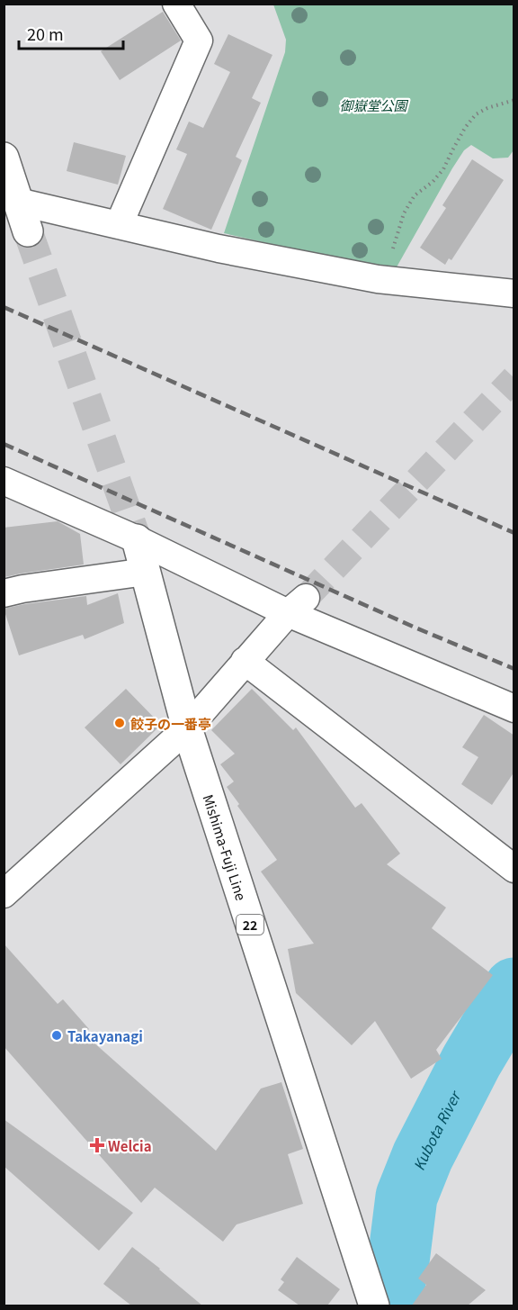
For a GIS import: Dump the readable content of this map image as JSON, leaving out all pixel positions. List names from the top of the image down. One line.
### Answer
{"streets":{"main road":["Mishima-Fuji Line","22"]},"water":["Kubota River"],"parks":["御嶽堂公園"],"places":{"other":["餃子の一番亭","Takayanagi"],"health":["Welcia"]},"scale_bar":"20 m"}
